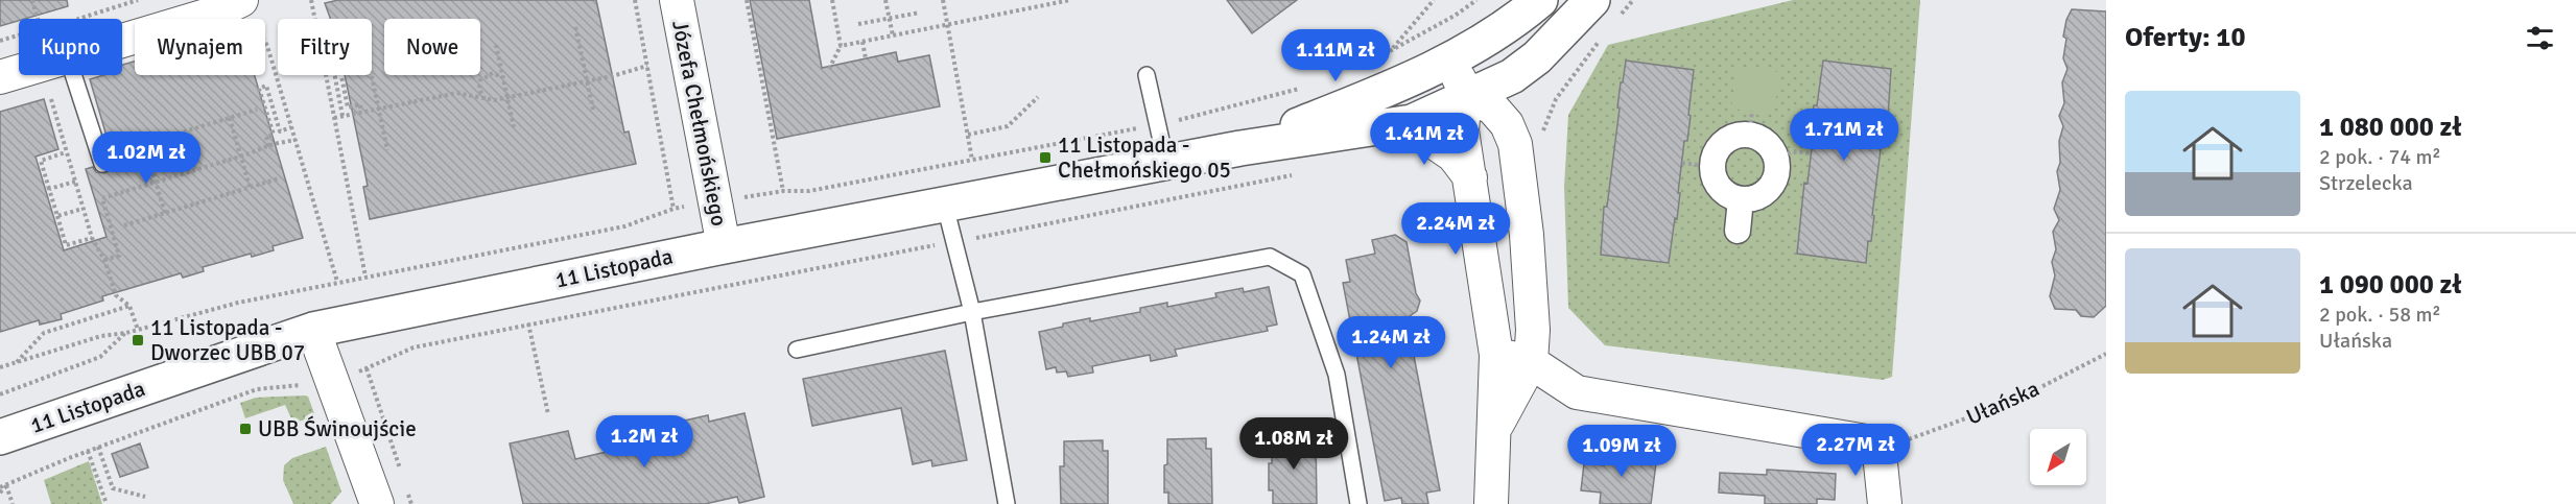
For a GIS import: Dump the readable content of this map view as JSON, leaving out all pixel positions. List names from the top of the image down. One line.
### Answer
{"streets":{"street":["Józefa Chełmońskiego","11 Listopada"],"path":["Ułańska"]},"crossings":[["Józefa Chełmońskiego","11 Listopada"]],"places":{"transit":["11 Listopada - Chełmońskiego 05","11 Listopada - Dworzec UBB 07","UBB Świnoujście"]},"north":"bottom left","page":{"heading":"Oferty: 10","chip":["Kupno","Wynajem","Filtry","Nowe"],"price":["1.11M zł","1.71M zł","1.41M zł","1.02M zł","2.24M zł","1.24M zł","1.2M zł","1.08M zł","2.27M zł","1.09M zł"],"list":[{"name":"1 080 000 zł","note":"2 pok. · 74 m² · Strzelecka"},{"name":"1 090 000 zł","note":"2 pok. · 58 m² · Ułańska"}]}}
